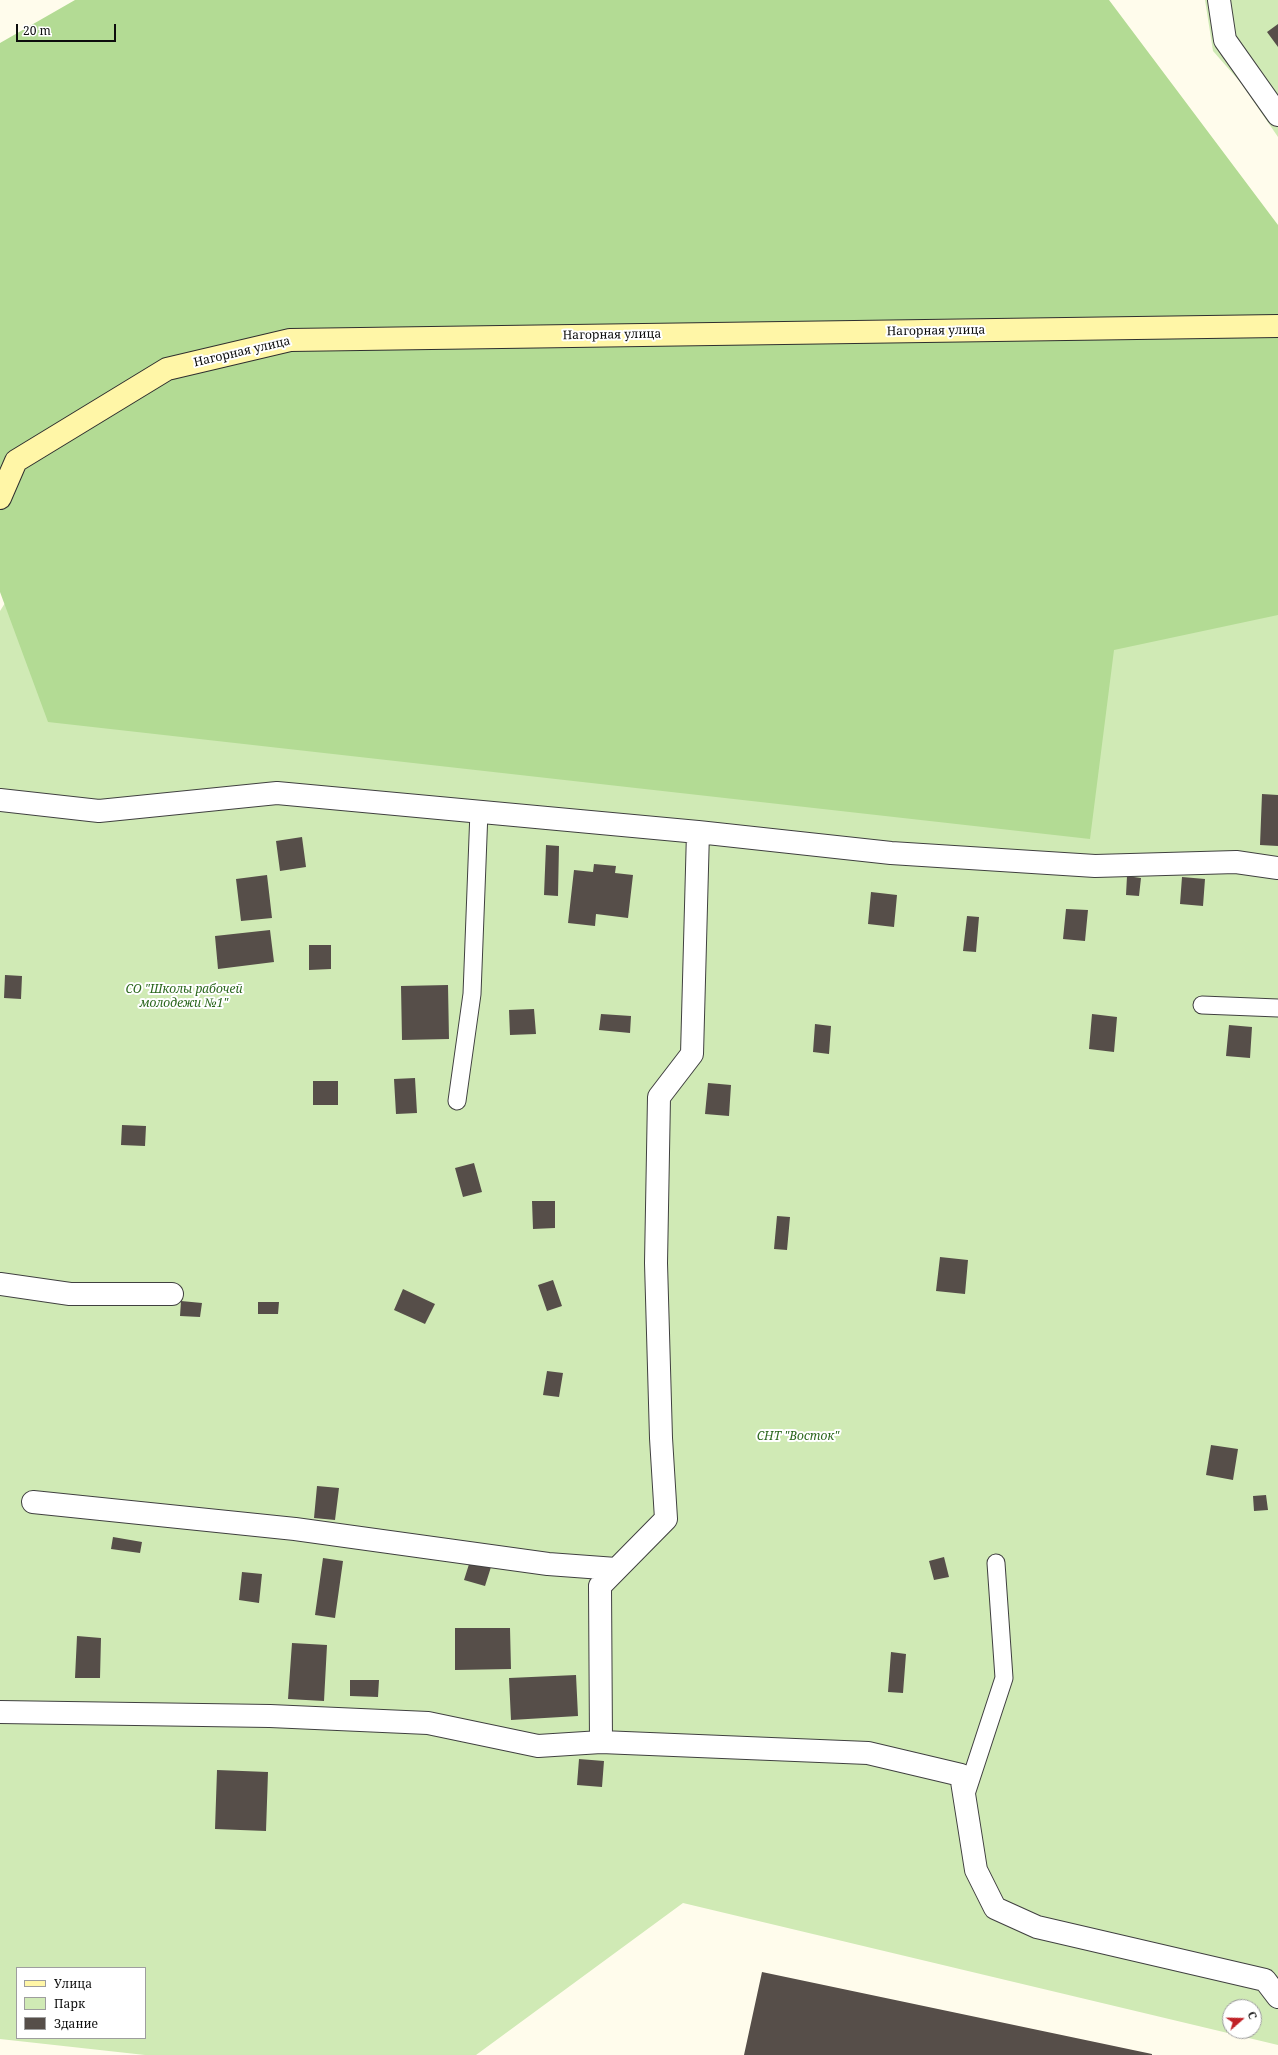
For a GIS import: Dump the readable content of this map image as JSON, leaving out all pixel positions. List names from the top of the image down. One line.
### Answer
{"streets":{"street":["Нагорная улица"]},"parks":["СО \"Школы рабочей молодежи №1\"","СНТ \"Восток\""],"legend":["Улица","Парк","Здание"],"scale_bar":"20 m","north":"right"}
